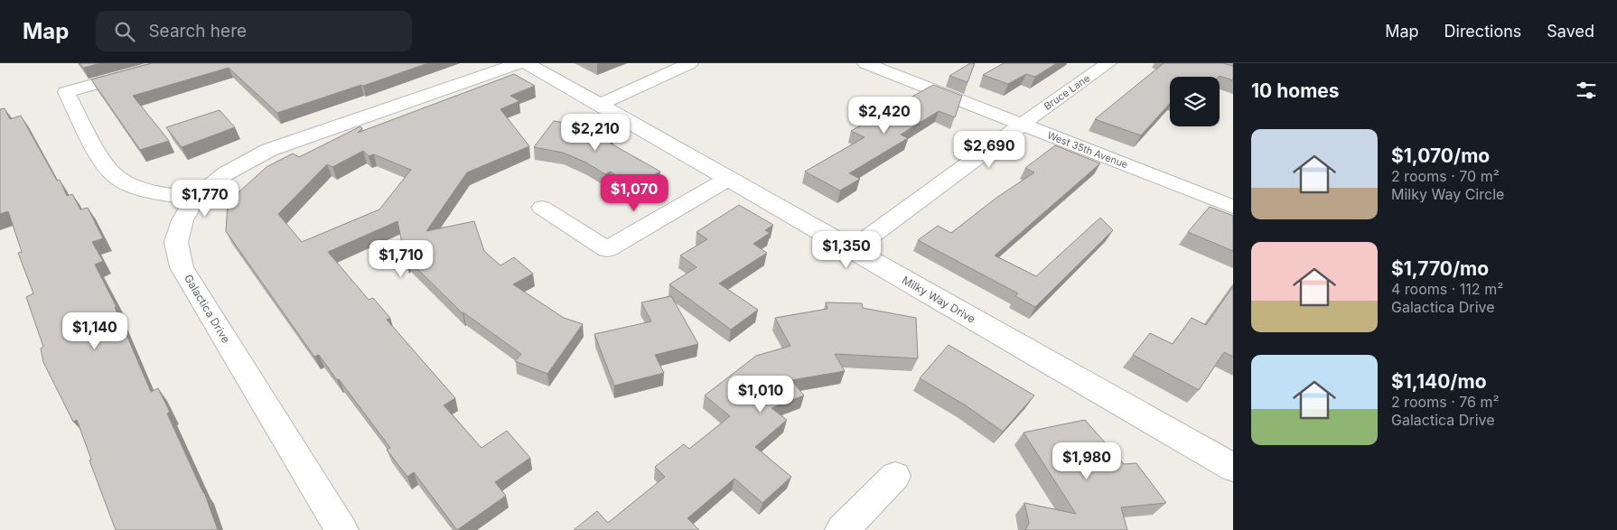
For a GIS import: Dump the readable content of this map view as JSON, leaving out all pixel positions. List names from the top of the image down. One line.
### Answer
{"streets":{"street":["Bruce Lane","West 35th Avenue","Milky Way Drive","Galactica Drive"]},"crossings":[["Bruce Lane","West 35th Avenue"],["Bruce Lane","Milky Way Drive"]],"page":{"header":"Map","search":"Search here","nav":["Map","Directions","Saved"],"heading":"10 homes","price":["$2,420","$2,210","$2,690","$1,070","$1,770","$1,350","$1,710","$1,140","$1,010","$1,980"],"list":[{"name":"$1,070/mo","note":"2 rooms · 70 m² · Milky Way Circle"},{"name":"$1,770/mo","note":"4 rooms · 112 m² · Galactica Drive"},{"name":"$1,140/mo","note":"2 rooms · 76 m² · Galactica Drive"}]}}
